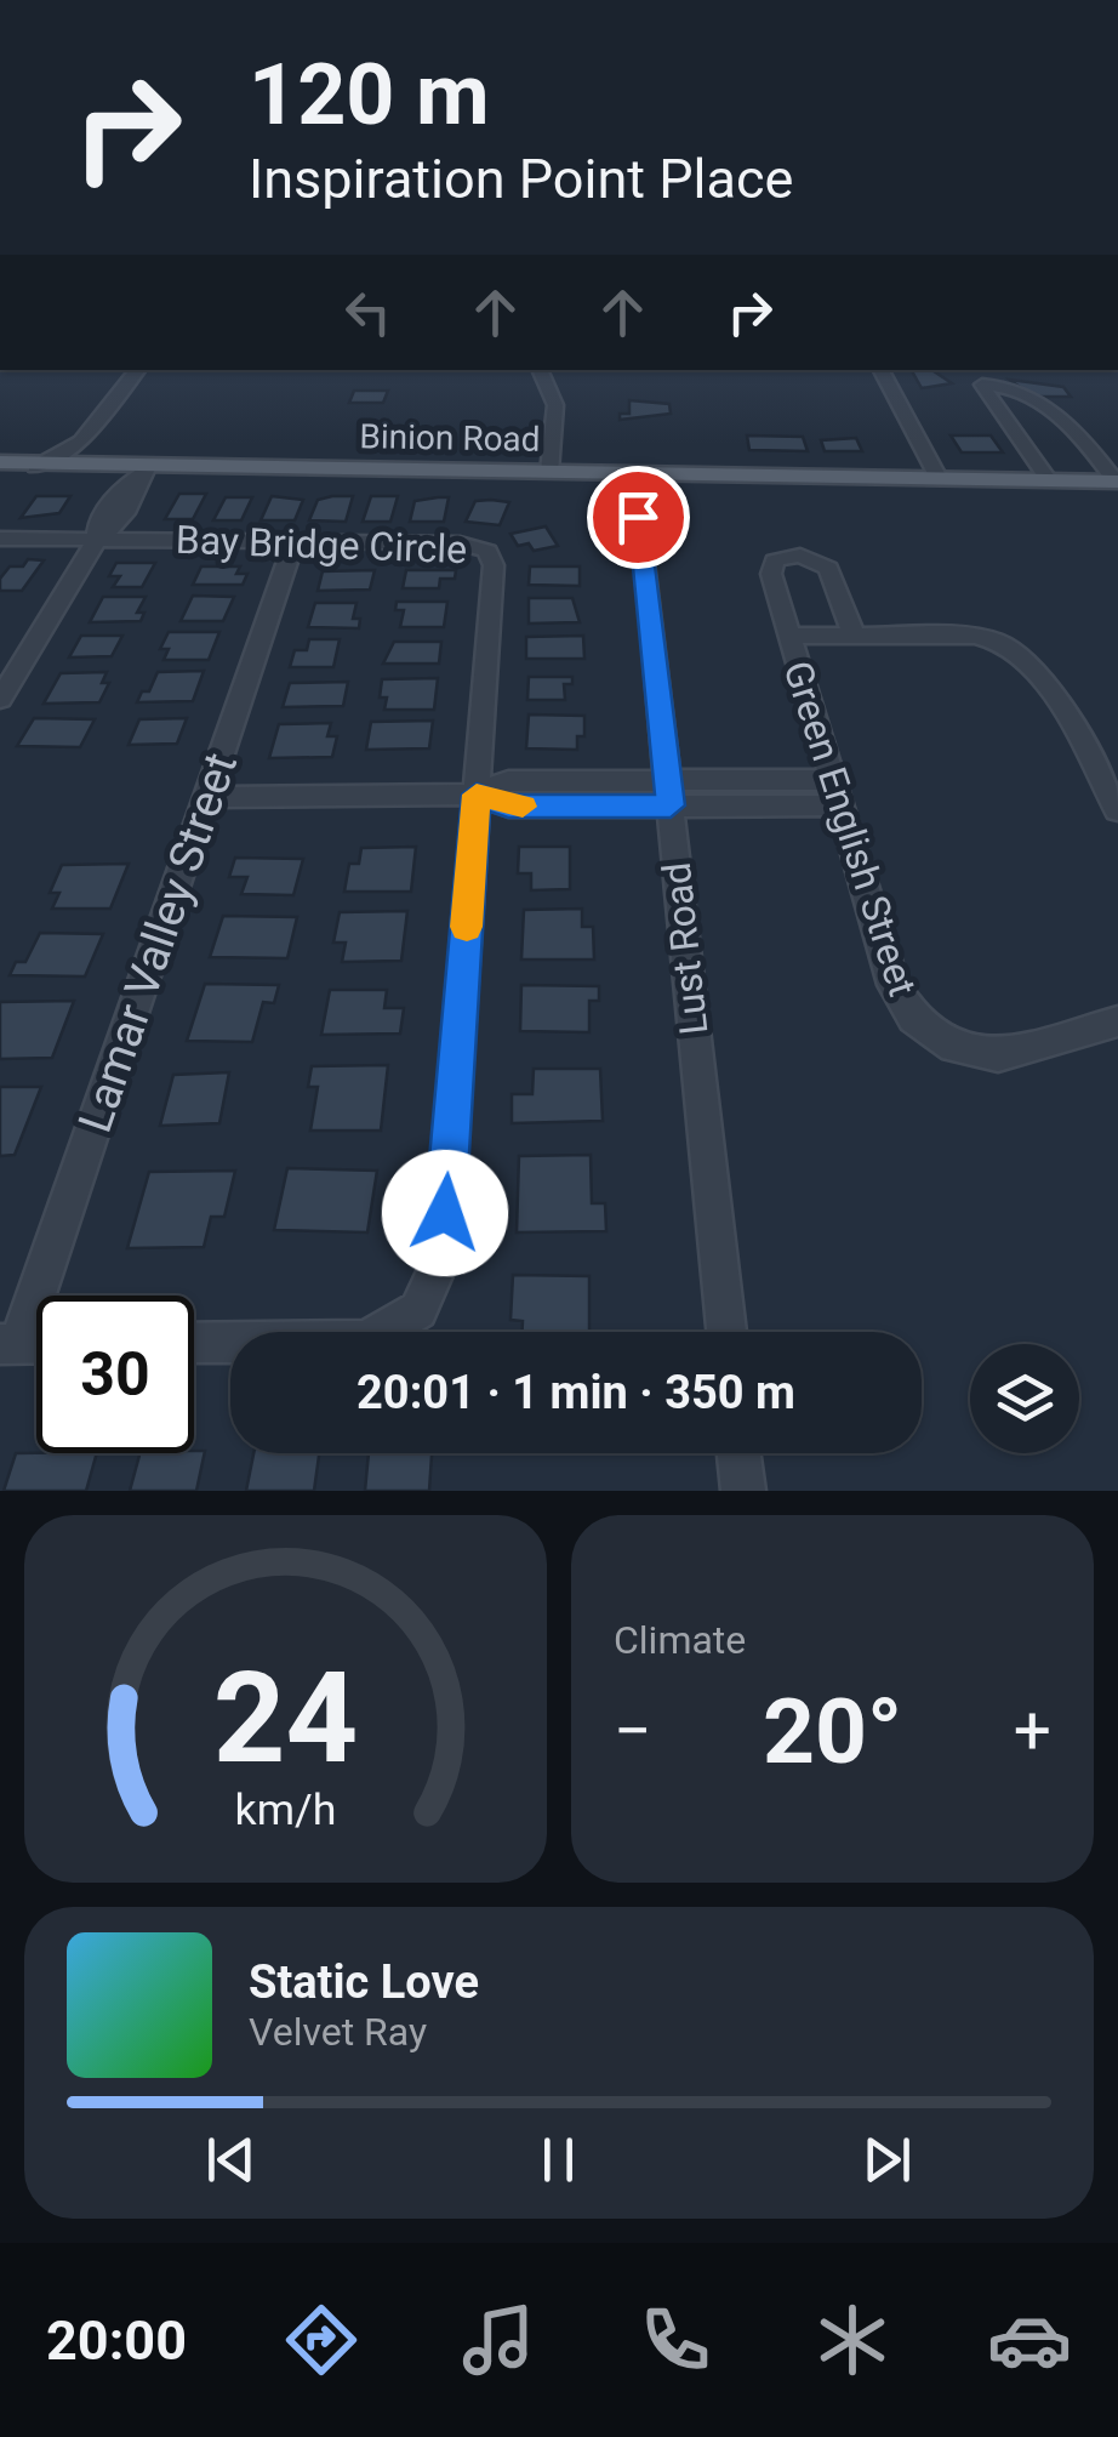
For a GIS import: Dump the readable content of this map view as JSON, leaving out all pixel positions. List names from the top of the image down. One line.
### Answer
{"streets":{"main road":["Binion Road"],"street":["Bay Bridge Circle","Green English Street","Lamar Valley Street","Lust Road"]},"crossings":[["Binion Road","Lust Road"],["Bay Bridge Circle","Lamar Valley Street"]],"page":{"turn":["120 m","Inspiration Point Place"],"limit":"30","trip":"20:01 · 1 min · 350 m","tile":"Climate","heat":["−","20°","+"],"song":["Static Love","Velvet Ray"],"tabs":"20:00","gauge":["24","km/h"]}}
